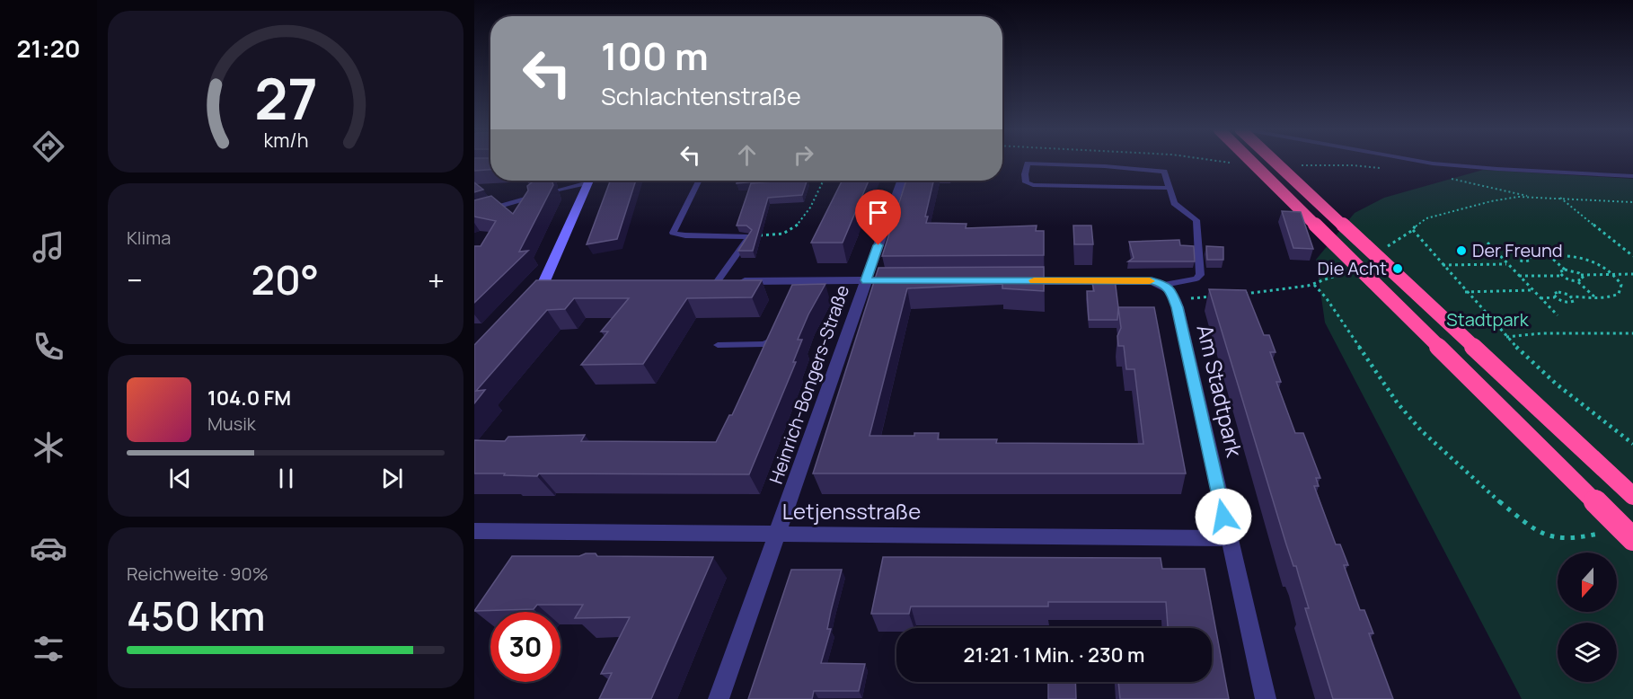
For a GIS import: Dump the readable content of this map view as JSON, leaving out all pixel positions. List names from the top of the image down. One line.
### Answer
{"streets":{"street":["Heinrich-Bongers-Straße","Am Stadtpark","Letjensstraße"]},"crossings":[["Heinrich-Bongers-Straße","Letjensstraße"],["Am Stadtpark","Letjensstraße"]],"parks":["Stadtpark"],"places":["Der Freund","Die Acht"],"north":"bottom","page":{"tabs":"21:20","turn":["100 m","Schlachtenstraße"],"tile":["Klima",["Reichweite · 90%","450 km"]],"heat":["−","20°","+"],"song":["104.0 FM","Musik"],"limit":"30","trip":"21:21 · 1 Min. · 230 m","gauge":["27","km/h"]}}
